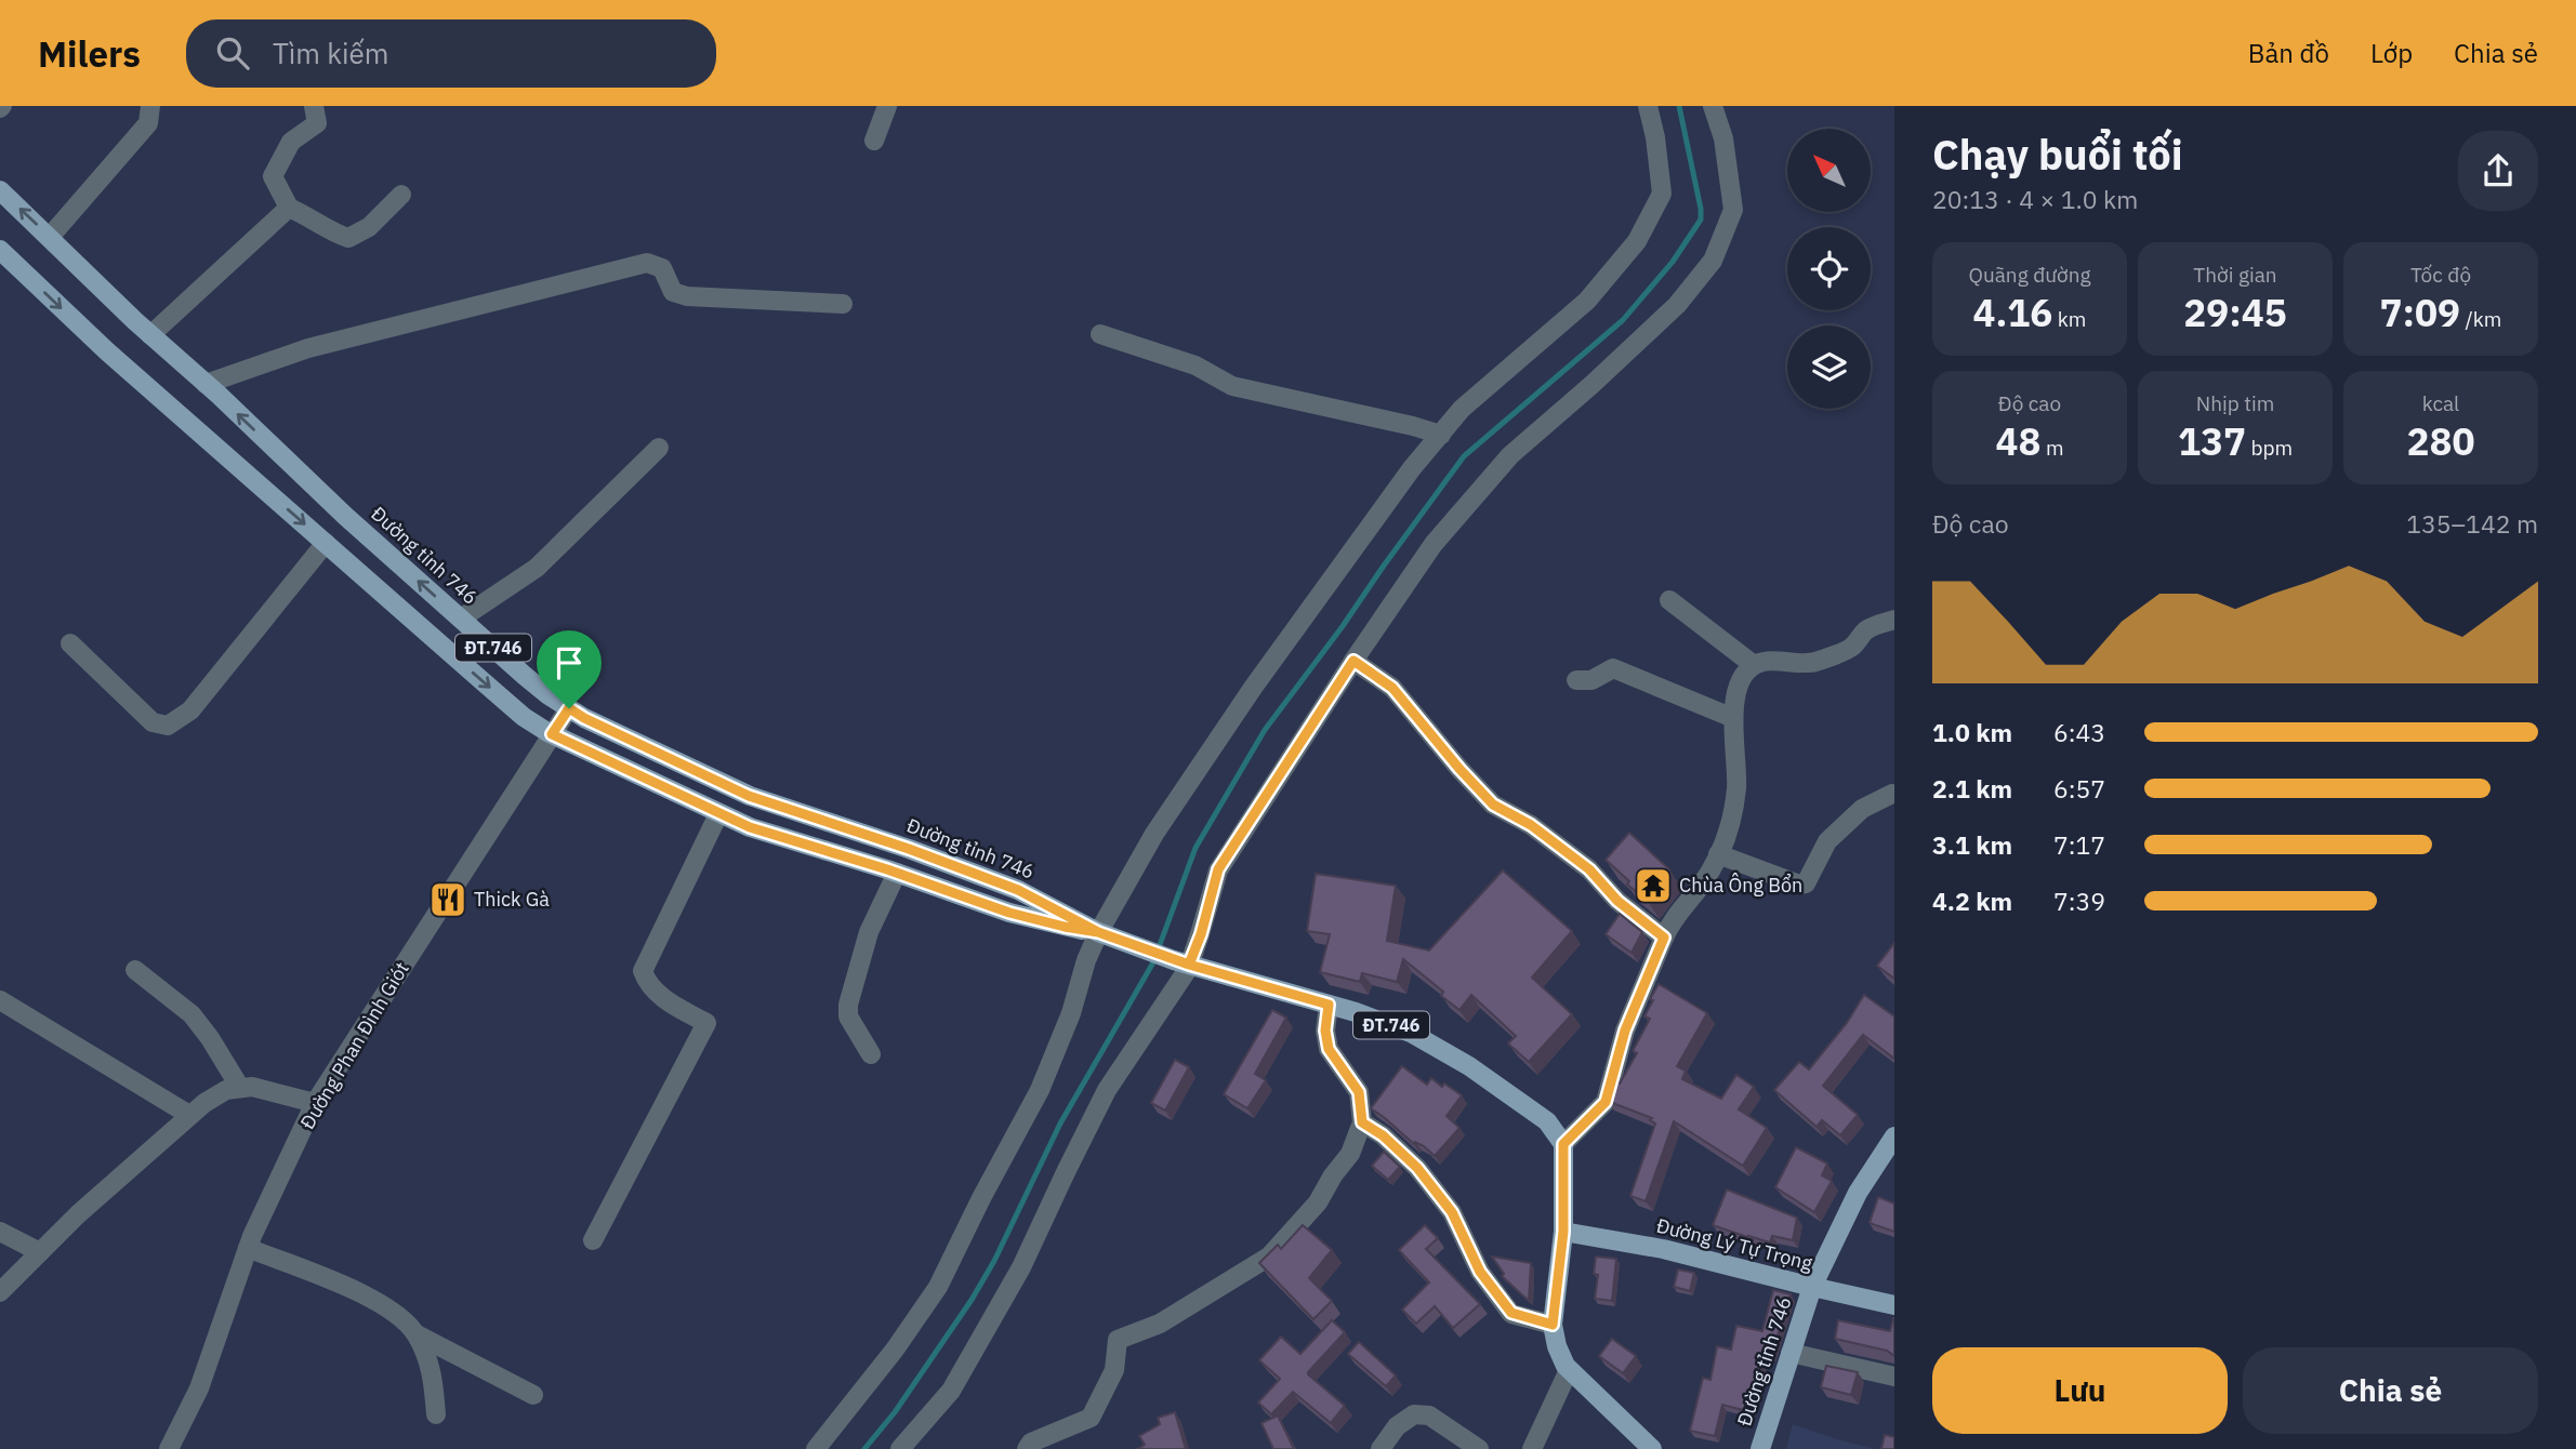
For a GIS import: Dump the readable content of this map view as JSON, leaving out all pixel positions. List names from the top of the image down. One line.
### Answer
{"streets":{"main road":["Đường tỉnh 746","ĐT.746","Đường Lý Tự Trọng"],"street":["Đường Phan Đình Giót"]},"crossings":[["Đường tỉnh 746","ĐT.746"],["Đường tỉnh 746","Đường Phan Đình Giót"],["Đường tỉnh 746","Đường Lý Tự Trọng"],["ĐT.746","Đường Phan Đình Giót"]],"places":{"temple":["Chùa Ông Bổn"],"restaurant":["Thick Gà"]},"north":"top left","page":{"header":"Milers","search":"Tìm kiếm","nav":["Bản đồ","Lớp","Chia sẻ"],"heading":["Chạy buổi tối","20:13 · 4 × 1.0 km"],"stats":[["Quãng đường","4.16 km"],["Thời gian","29:45"],["Tốc độ","7:09 /km"],["Độ cao","48 m"],["Nhịp tim","137 bpm"],["kcal","280"]],"chart":["Độ cao","135–142 m"],"list":[{"name":"1.0 km","note":"6:43"},{"name":"2.1 km","note":"6:57"},{"name":"3.1 km","note":"7:17"},{"name":"4.2 km","note":"7:39"}],"buttons":["Lưu","Chia sẻ"]}}
